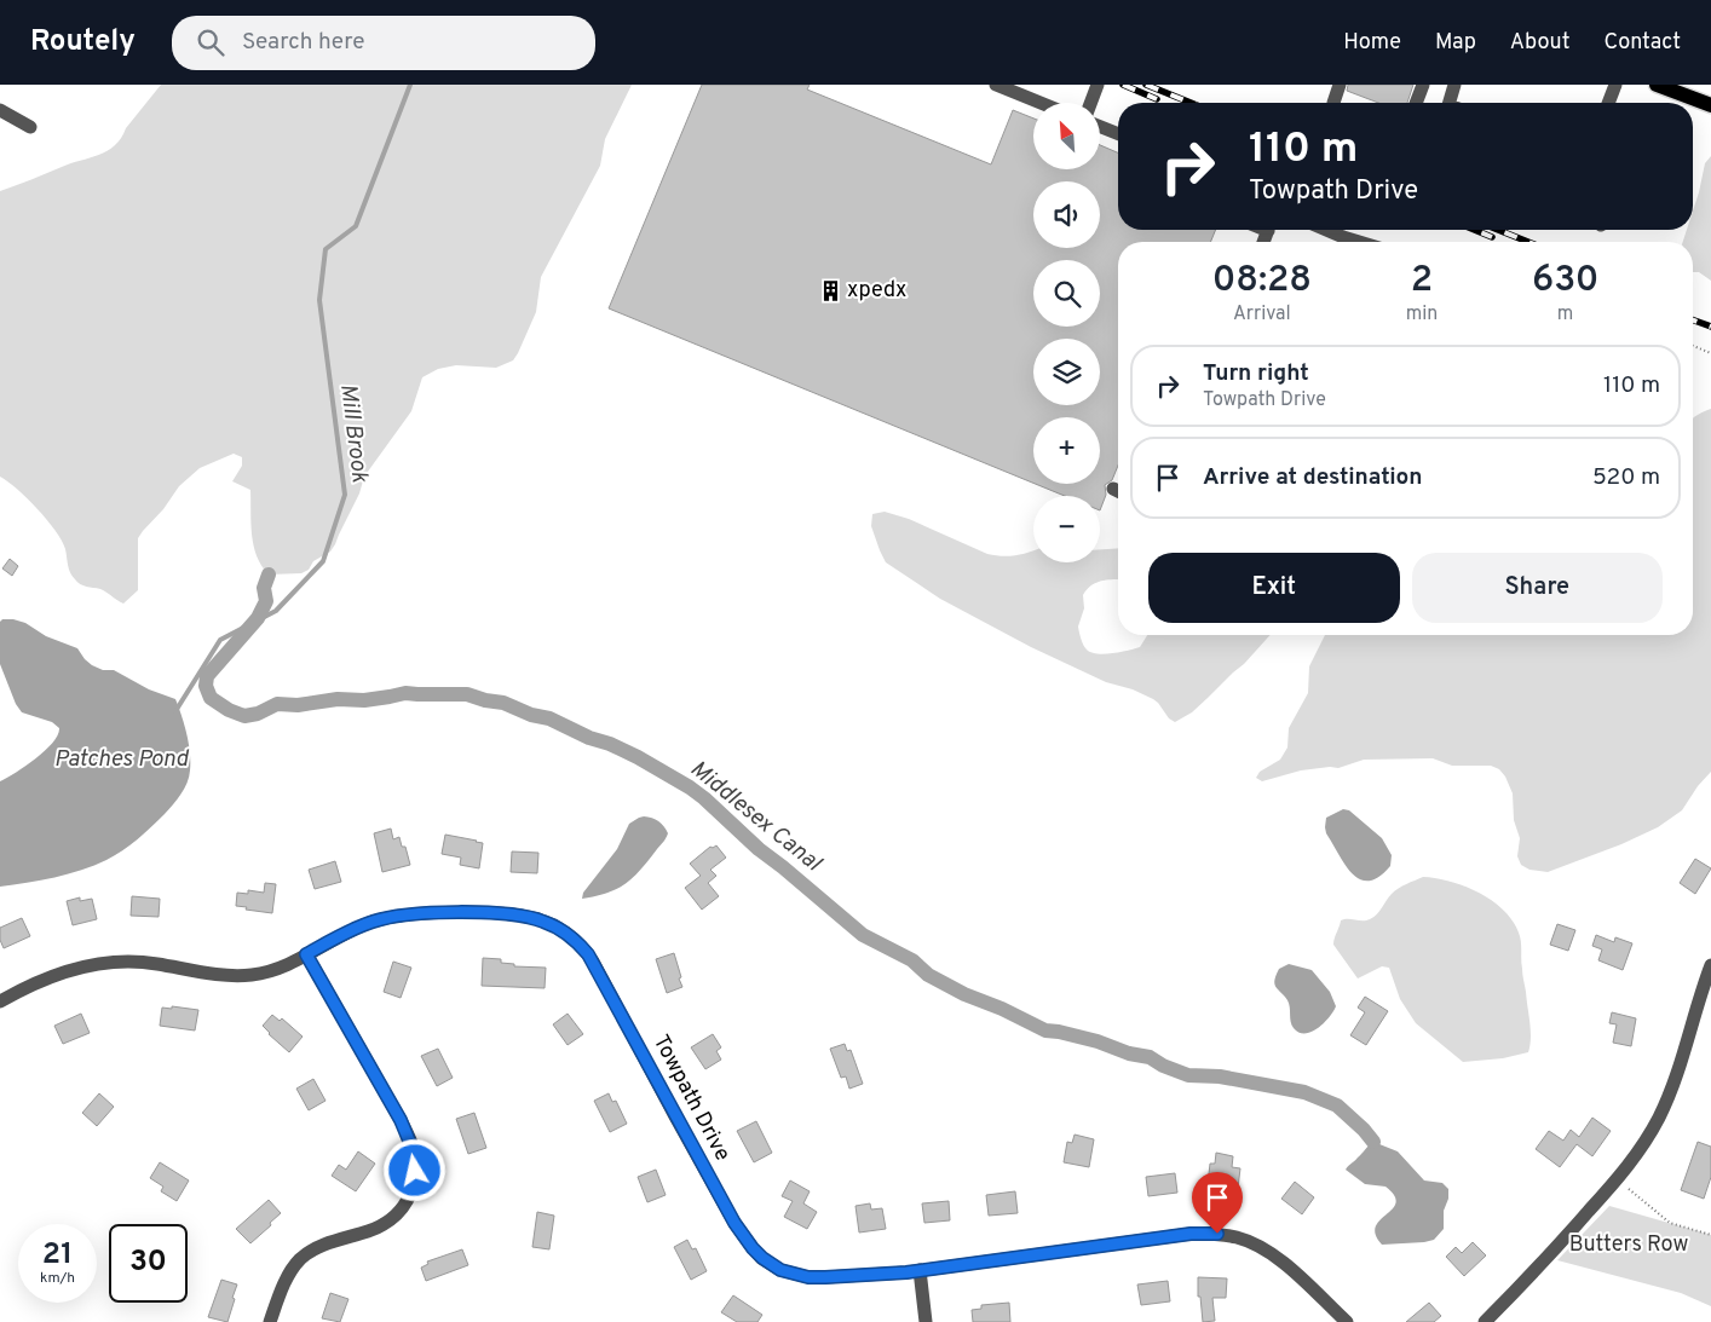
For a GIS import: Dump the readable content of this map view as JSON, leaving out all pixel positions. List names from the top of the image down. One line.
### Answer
{"streets":{"street":["Towpath Drive"]},"water":["Mill Brook","Patches Pond","Middlesex Canal"],"parks":["Butters Row"],"places":{"building":["xpedx"]},"north":"top left","page":{"header":"Routely","search":"Search here","nav":["Home","Map","About","Contact"],"map_buttons":["+","−"],"turn":["110 m","Towpath Drive"],"eta":["08:28","Arrival","2","min","630","m"],"list":[{"name":"Turn right","note":"Towpath Drive","value":"110 m"},{"name":"Arrive at destination","value":"520 m"}],"buttons":["Exit","Share"],"speed":"21 km/h","limit":"30"}}
